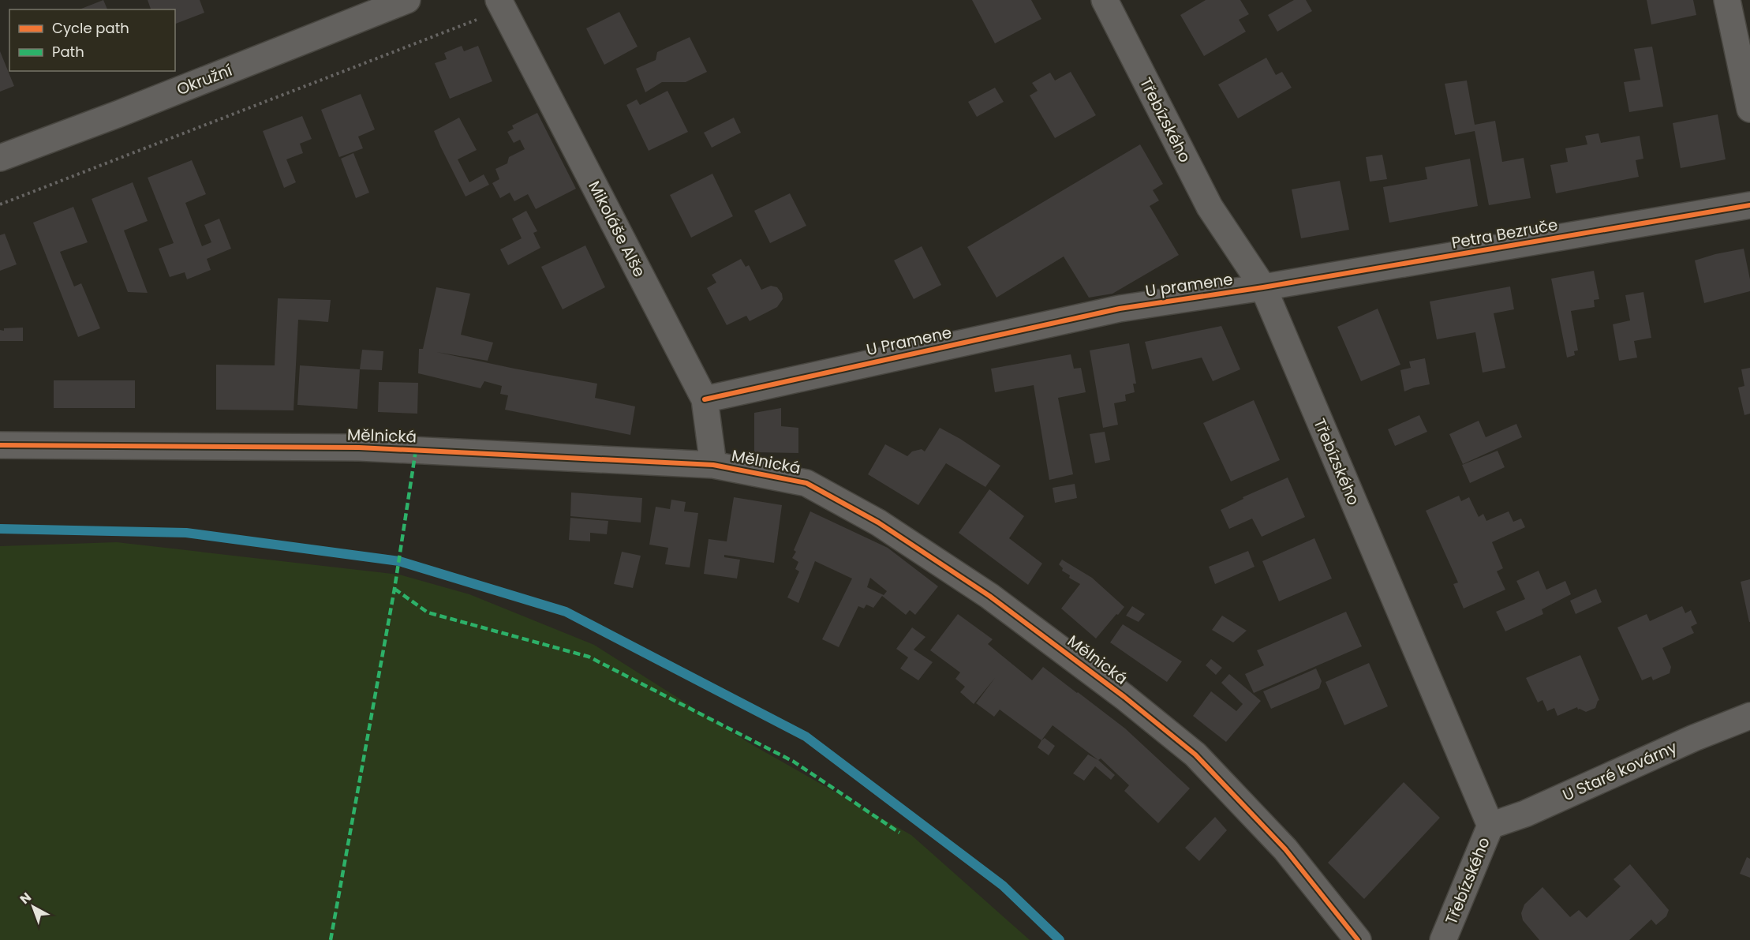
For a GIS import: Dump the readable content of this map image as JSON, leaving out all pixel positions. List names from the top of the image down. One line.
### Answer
{"streets":{"street":["Okružní","Třebízského","Mikoláše Alše","Petra Bezruče","U pramene","U Pramene","Mělnická","U Staré kovárny"]},"crossings":[["Třebízského","Petra Bezruče"],["Třebízského","U pramene"],["Třebízského","U Staré kovárny"],["Mikoláše Alše","U Pramene"],["Mikoláše Alše","Mělnická"],["Petra Bezruče","U pramene"],["U pramene","U Pramene"]],"legend":["Cycle path","Path"],"north":"top left"}
